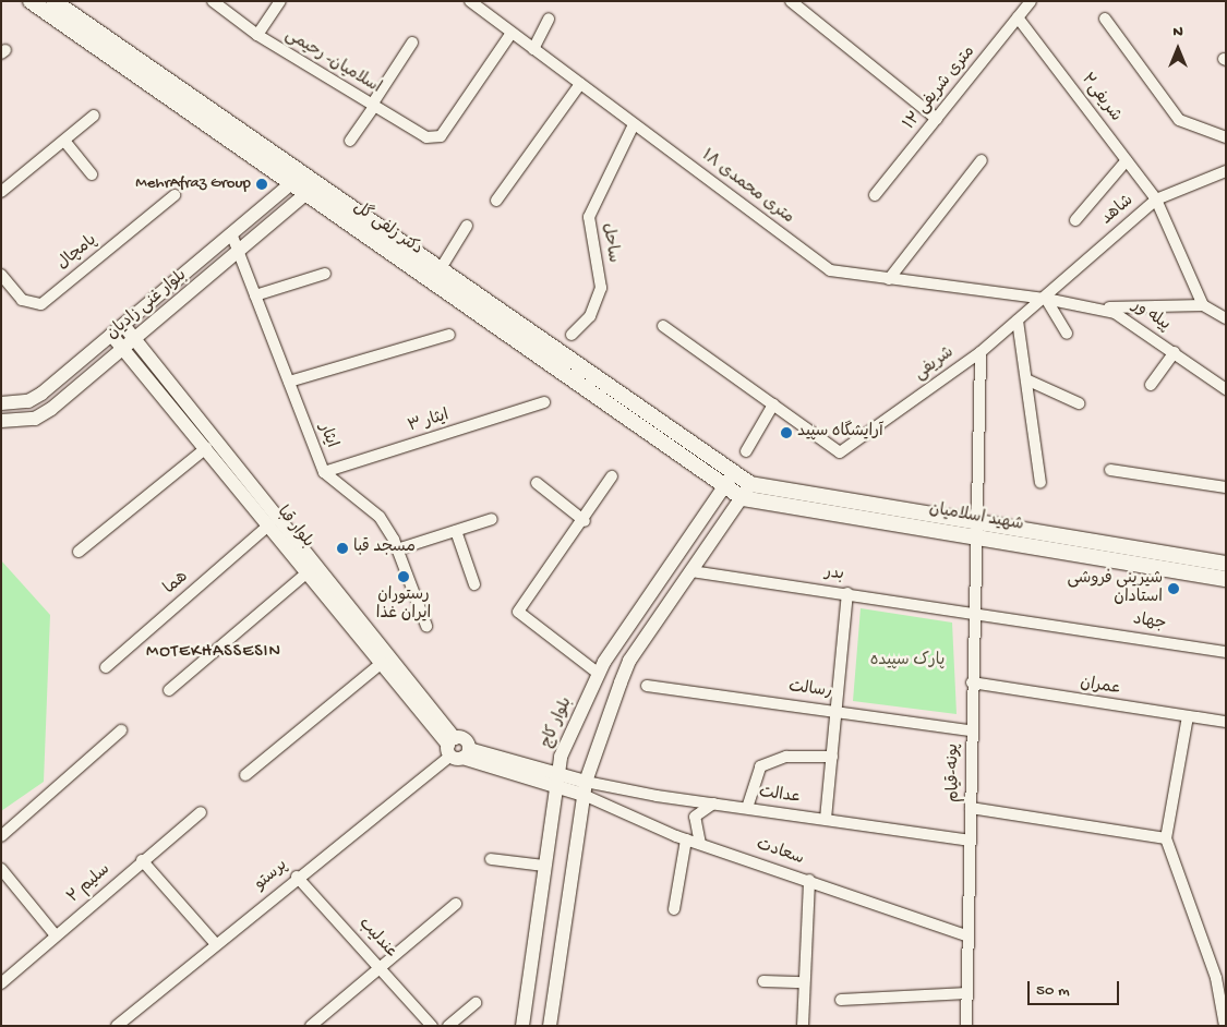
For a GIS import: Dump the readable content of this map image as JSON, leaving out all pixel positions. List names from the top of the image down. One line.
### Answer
{"streets":{"main road":["دکتر زلفی گل","شهید اسلامیان"],"street":["اسلامیان- رحیمی","۱۲ متری شریفی","شریفی۲","۱۸ متری محمدی","شاهد","ساحل","پامچال","بلوار غنی زادیان","پیله ور","شریفی","ایثار ۳","ایثار","بلوار قبا","بدر","هما","جهاد","عمران","رسالت","بلوار کاج","پونه-قیام","عدالت","سعادت","پرستو","سلیم ۲","عندلیب"]},"crossings":[["اسلامیان- رحیمی","۱۸ متری محمدی"],["۱۲ متری شریفی","شریفی۲"],["شریفی۲","شاهد"],["۱۸ متری محمدی","شاهد"],["۱۸ متری محمدی","ساحل"],["۱۸ متری محمدی","پیله ور"],["۱۸ متری محمدی","شریفی"],["شاهد","پیله ور"],["شاهد","شریفی"],["دکتر زلفی گل","بلوار غنی زادیان"],["دکتر زلفی گل","شهید اسلامیان"],["دکتر زلفی گل","بلوار کاج"],["بلوار غنی زادیان","ایثار"],["بلوار غنی زادیان","بلوار قبا"],["پیله ور","شریفی"],["شریفی","پونه-قیام"],["ایثار ۳","ایثار"],["شهید اسلامیان","بلوار کاج"],["شهید اسلامیان","پونه-قیام"],["بلوار قبا","هما"],["بلوار قبا","پرستو"],["بدر","جهاد"],["بدر","پونه-قیام"],["جهاد","پونه-قیام"],["عمران","پونه-قیام"],["رسالت","پونه-قیام"],["پونه-قیام","عدالت"],["پونه-قیام","سعادت"],["عدالت","سعادت"],["پرستو","عندلیب"]],"districts":["MOTEKHASSESIN"],"parks":["پارک سپیده"],"places":["MehrAfraz Group","آرایشگاه سپید","مسجد قبا","رستوران ایران غذا","شیرینی فروشی استادان"],"scale_bar":"50 m","north":"top"}
